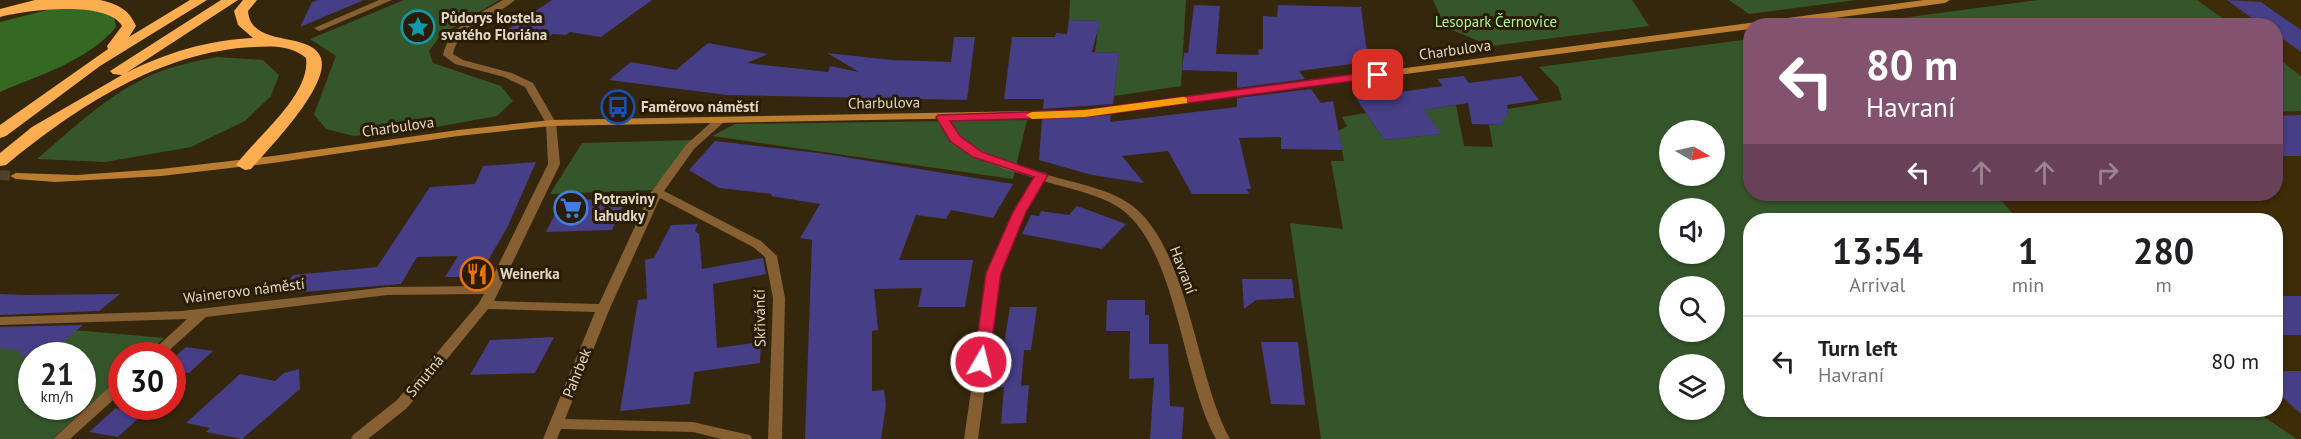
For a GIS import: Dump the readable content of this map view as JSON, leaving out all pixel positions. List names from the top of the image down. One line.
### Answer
{"streets":{"street":["Charbulova","Havraní","Wainerovo náměstí","Skřivánčí","Pahrbek","Smutná"]},"crossings":[["Charbulova","Havraní"]],"parks":["Lesopark Černovice"],"places":{"place":["Půdorys kostela svatého Floriána"],"bus stop":["Faměrovo náměstí"],"supermarket":["Potraviny lahudky"],"restaurant":["Weinerka"]},"north":"right","page":{"turn":["80 m","Havraní"],"eta":["13:54","Arrival","1","min","280","m"],"list":[{"name":"Turn left","note":"Havraní","value":"80 m"}],"speed":"21 km/h","limit":"30"}}
